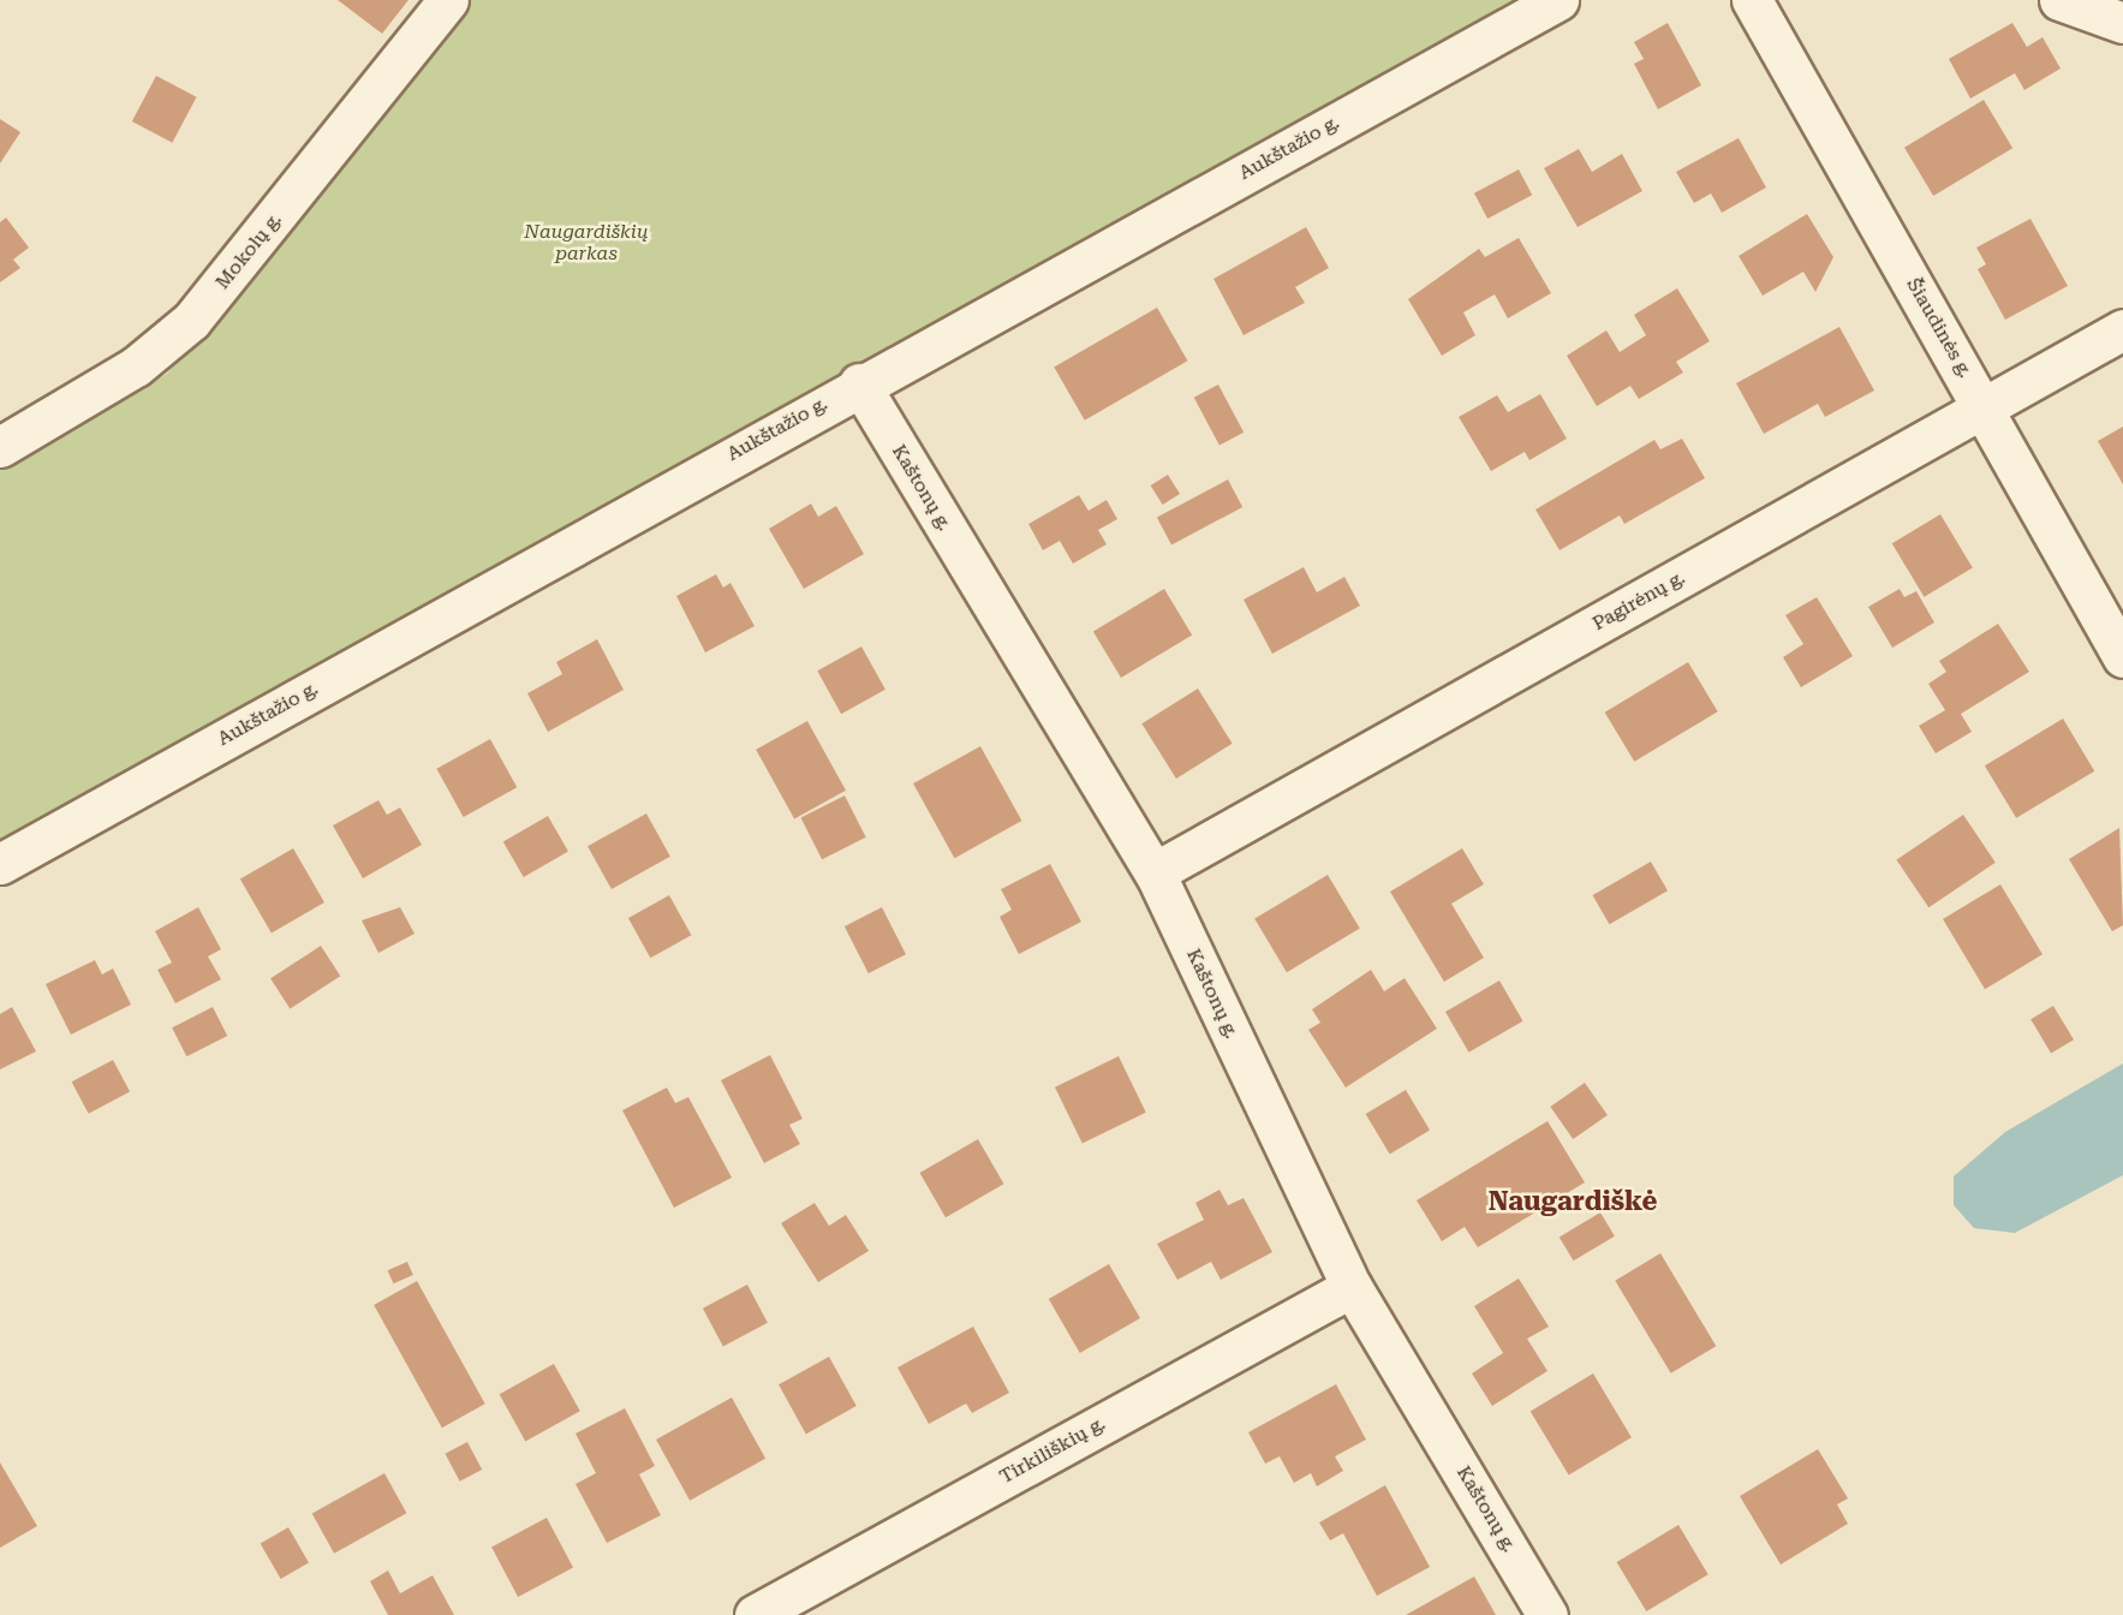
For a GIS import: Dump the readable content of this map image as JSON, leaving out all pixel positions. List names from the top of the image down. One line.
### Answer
{"streets":{"street":["Aukštažio g.","Mokolų g.","Šiaudinės g.","Kaštonų g.","Pagirėnų g.","Tirkiliškių g."]},"crossings":[["Aukštažio g.","Kaštonų g."],["Šiaudinės g.","Pagirėnų g."],["Kaštonų g.","Pagirėnų g."],["Kaštonų g.","Tirkiliškių g."]],"districts":["Naugardiškė"],"parks":["Naugardiškių parkas"]}
